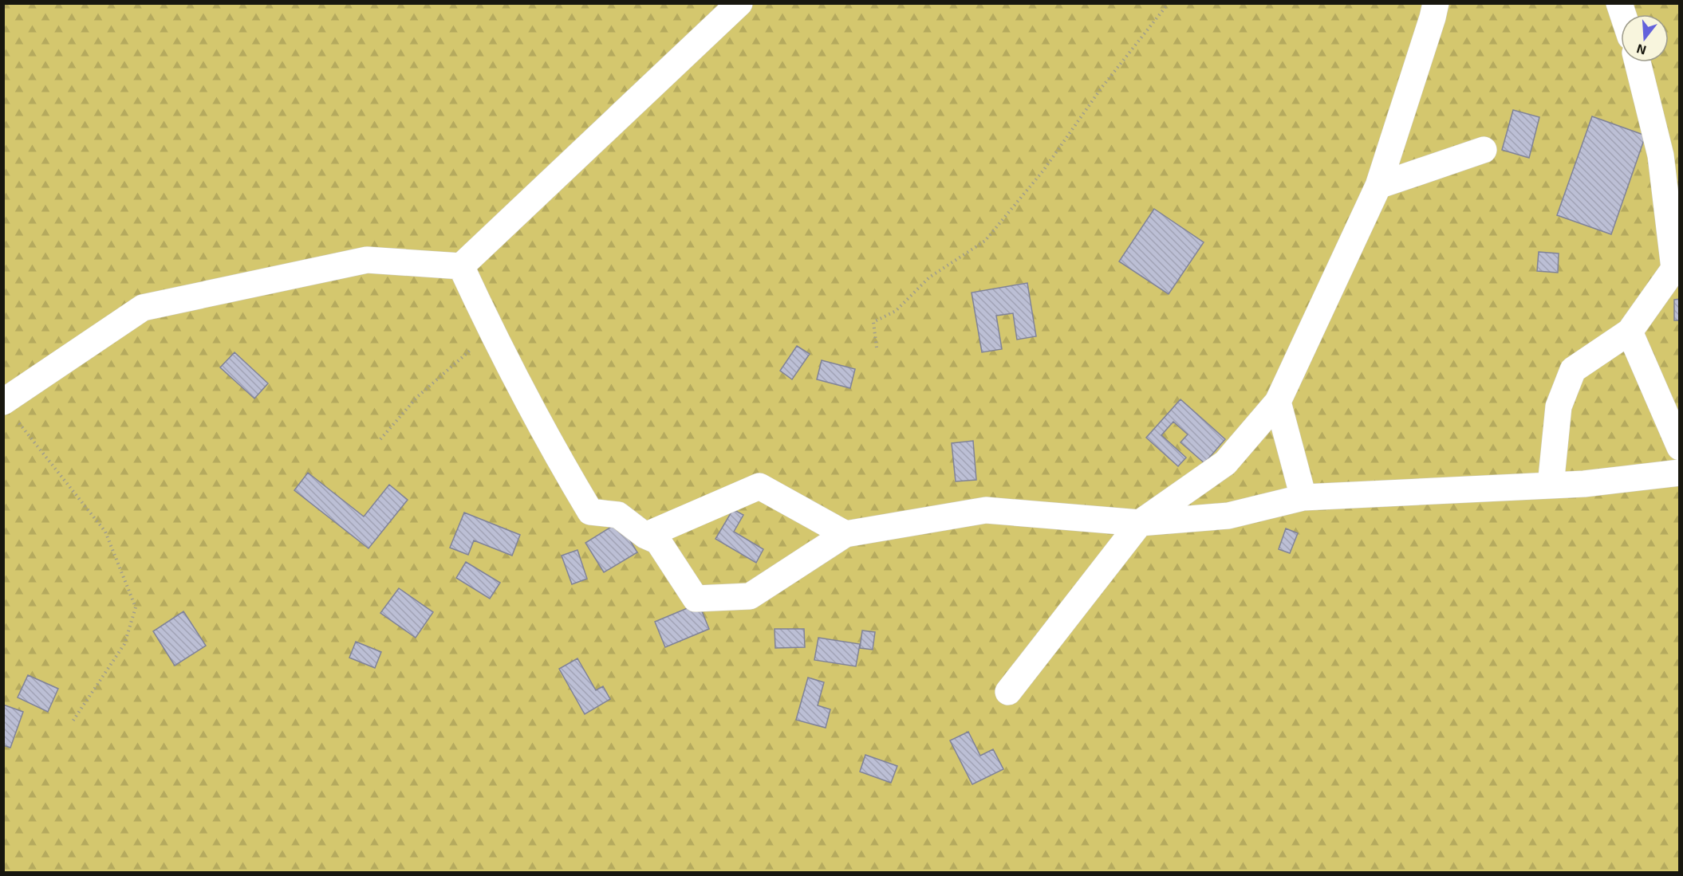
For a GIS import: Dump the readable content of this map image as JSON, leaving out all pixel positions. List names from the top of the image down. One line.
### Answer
{"north":"bottom"}
